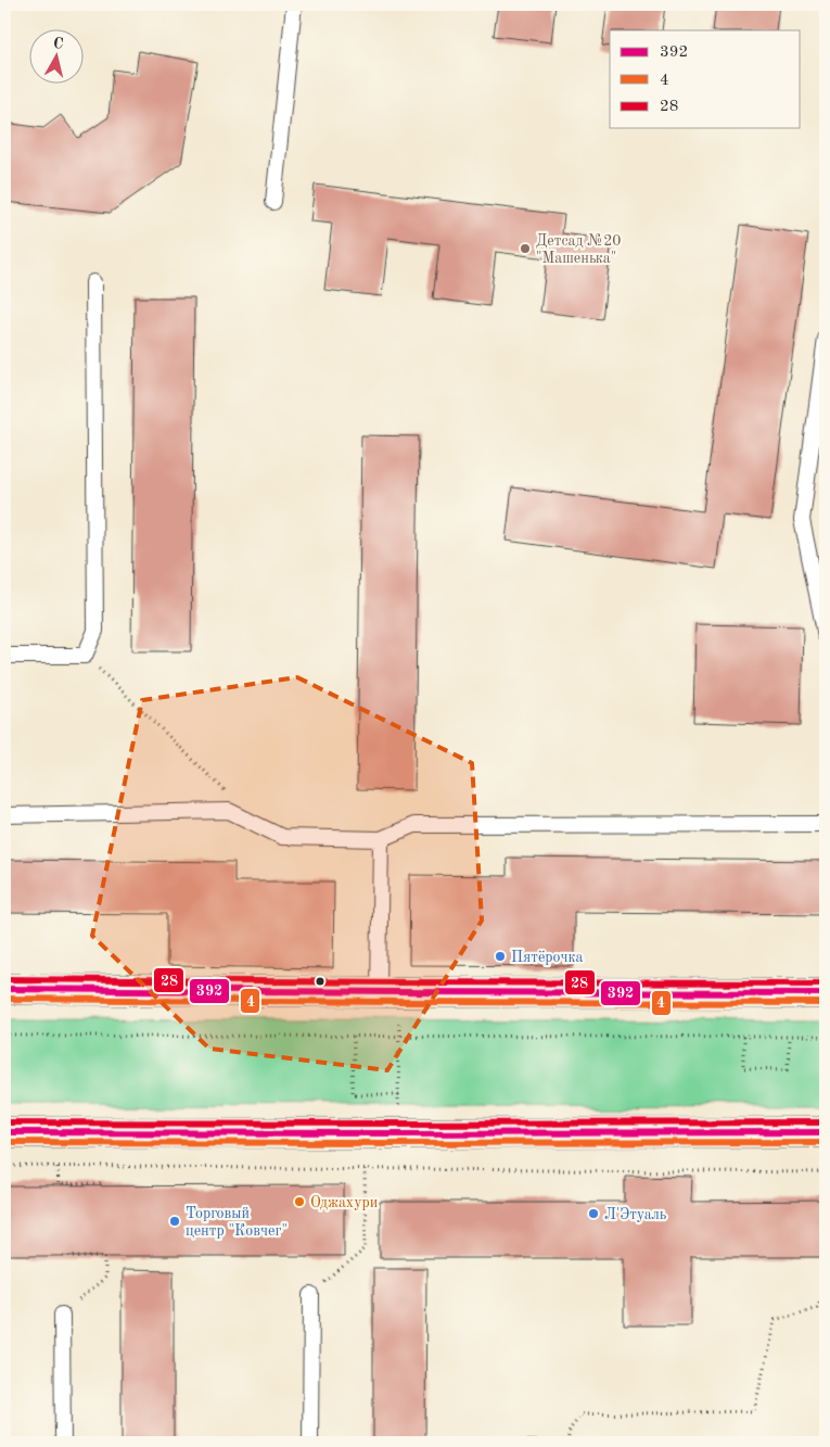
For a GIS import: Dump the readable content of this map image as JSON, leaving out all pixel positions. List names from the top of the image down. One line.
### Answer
{"places":["Детсад №20 \"Машенька\"","Пятёрочка","Оджахури","Л'Этуаль","Торговый центр \"Ковчег\""],"lines":["transit line 28","transit line 392","transit line 4"],"legend":["392","4","28"],"north":"top"}
